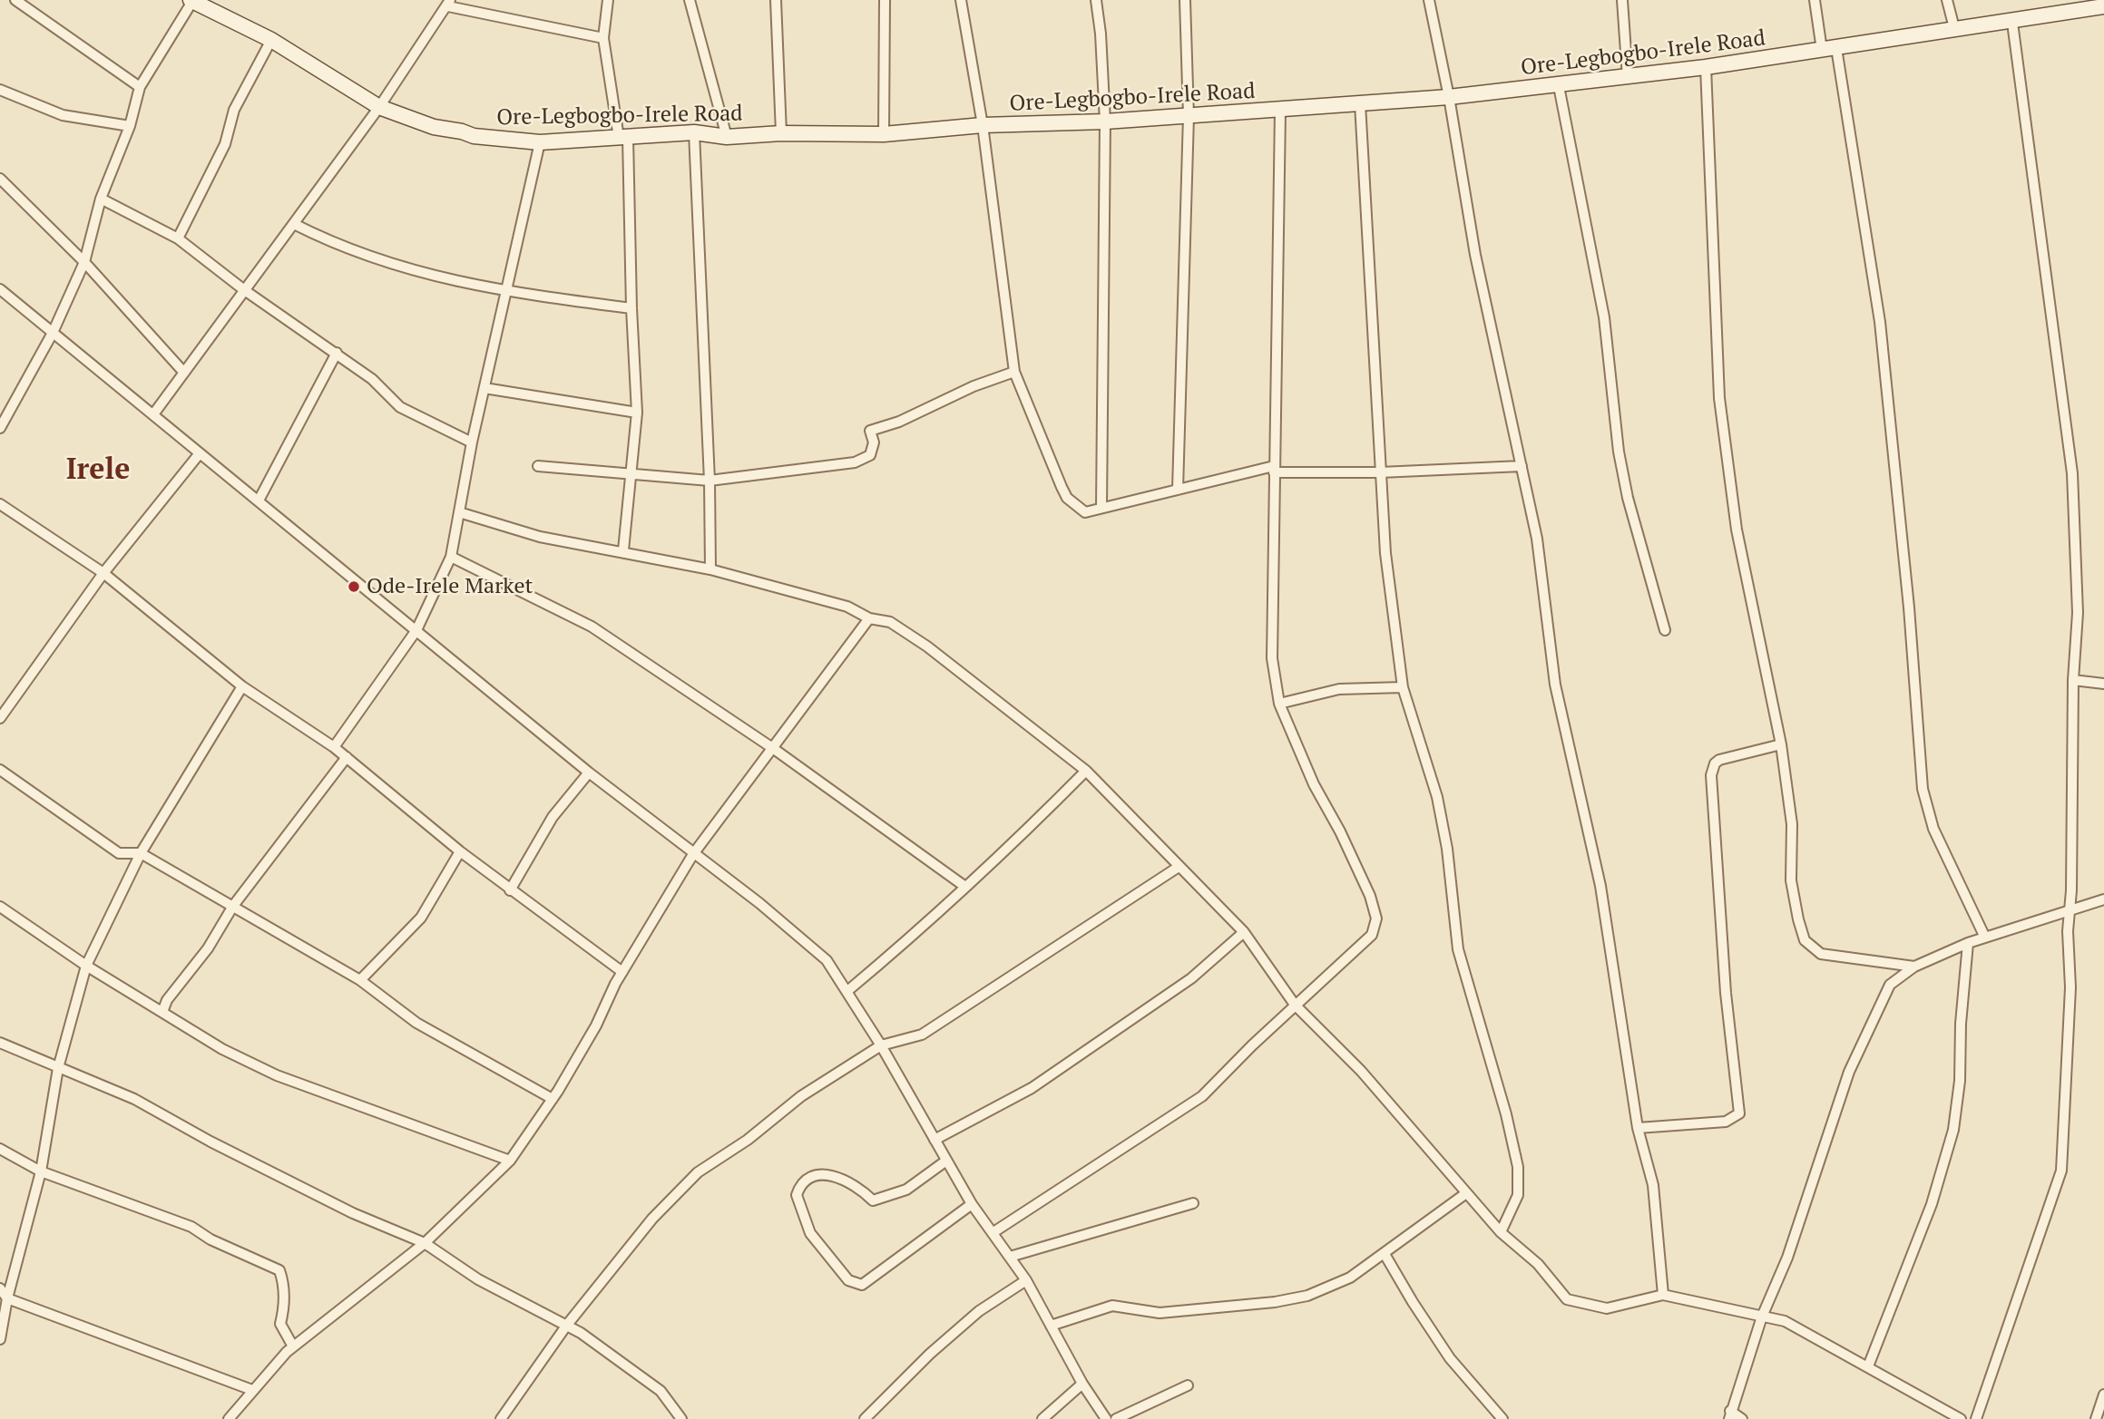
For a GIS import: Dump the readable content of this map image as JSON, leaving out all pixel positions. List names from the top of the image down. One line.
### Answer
{"streets":{"main road":["Ore-Legbogbo-Irele Road"]},"districts":["Irele"],"places":["Ode-Irele Market"]}
